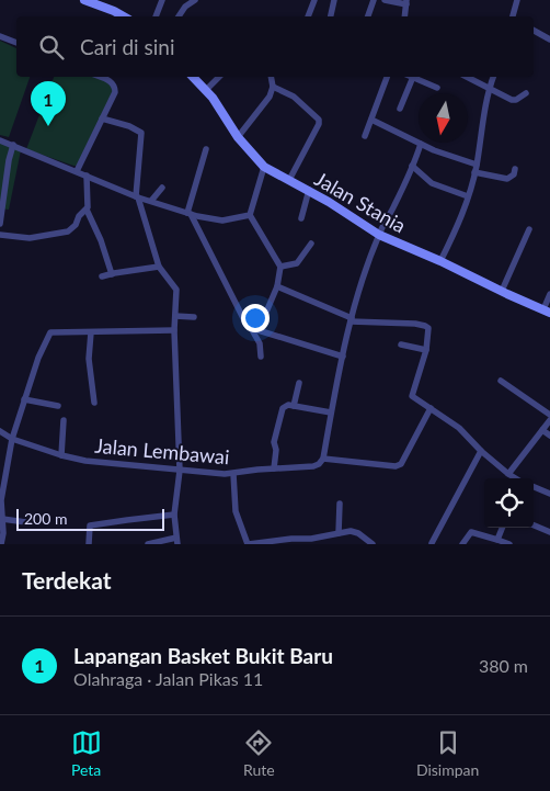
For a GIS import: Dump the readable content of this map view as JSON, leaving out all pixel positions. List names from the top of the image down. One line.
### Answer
{"streets":{"street":["Jalan Stania","Jalan Lembawai"]},"scale_bar":"200 m","north":"bottom","page":{"search":"Cari di sini","pins":"1","scale":"200 m","heading":"Terdekat","list":[{"mark":"1","name":"Lapangan Basket Bukit Baru","note":"Olahraga · Jalan Pikas 11","value":"380 m"}],"nav":["Peta","Rute","Disimpan"]}}
